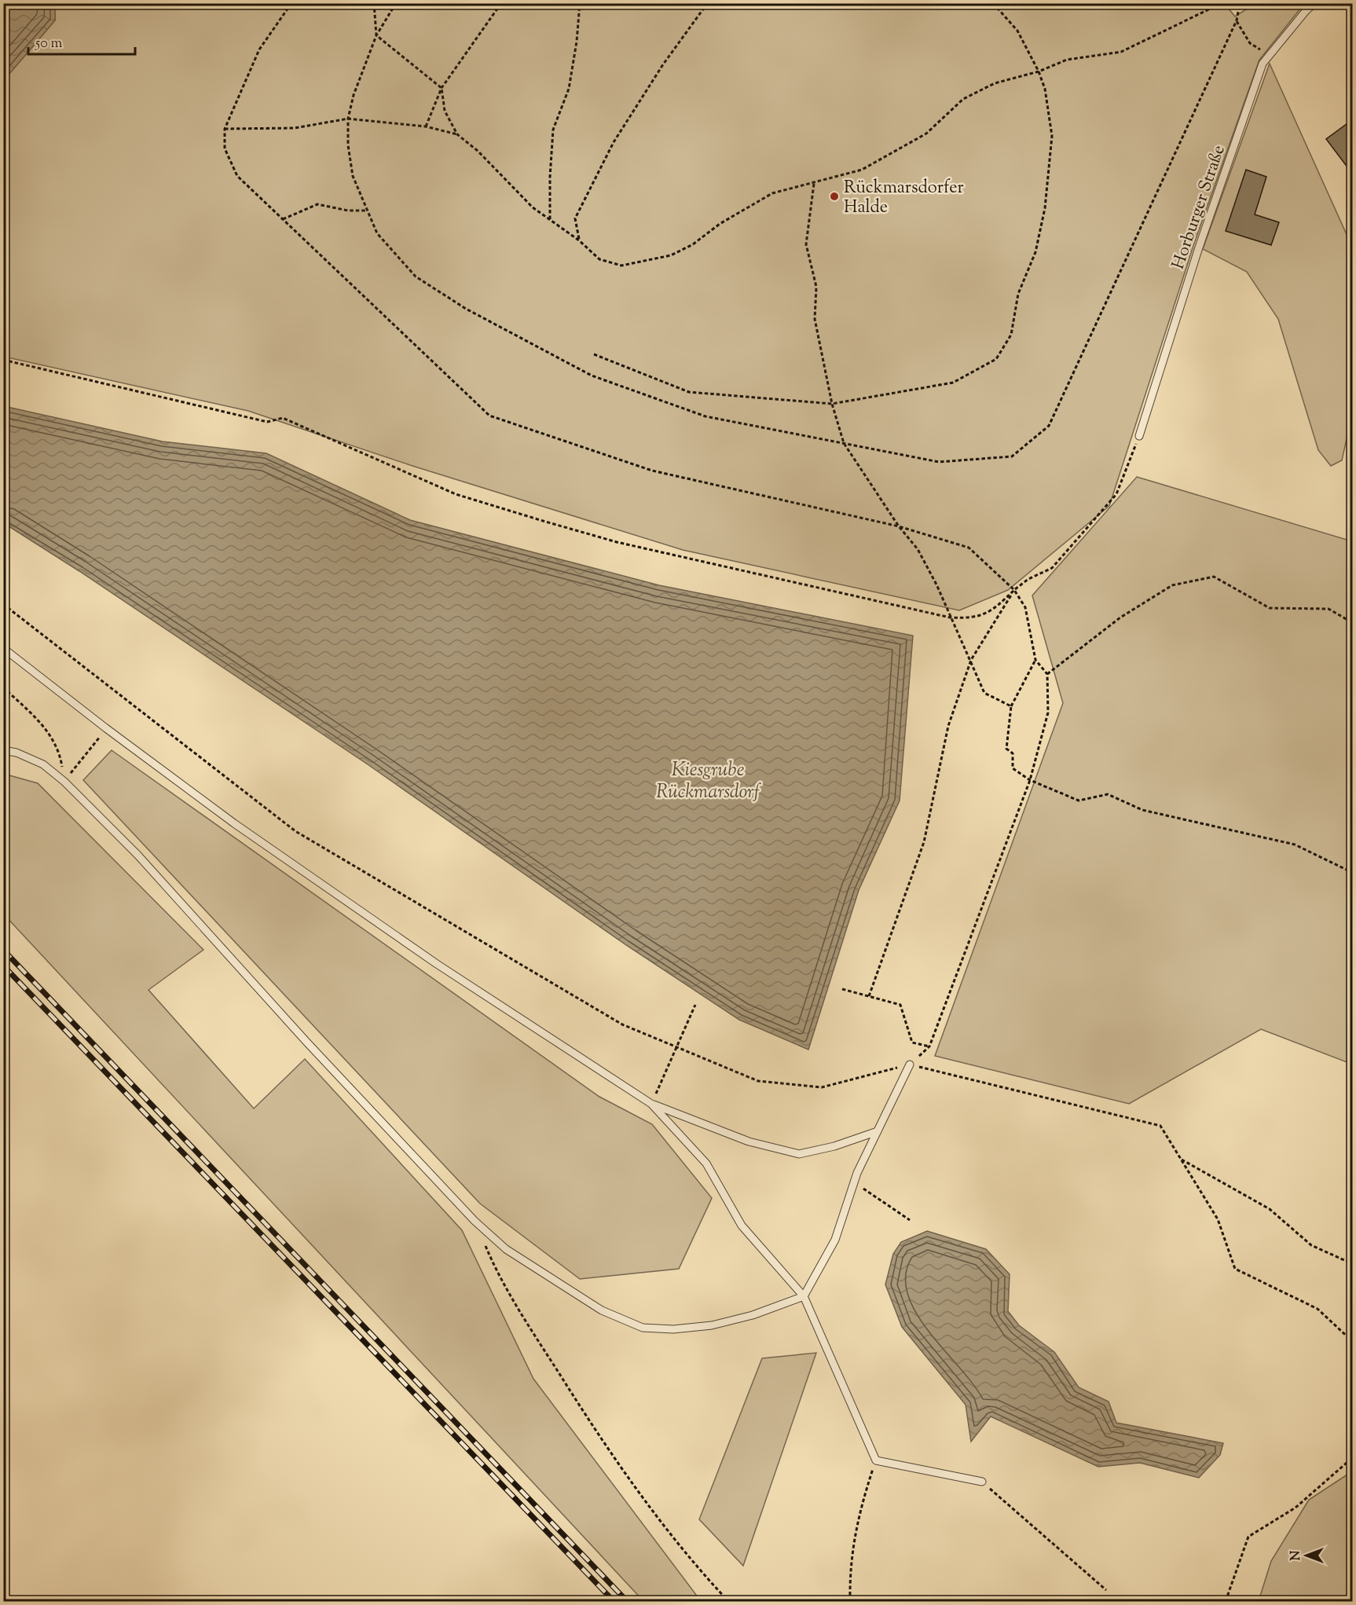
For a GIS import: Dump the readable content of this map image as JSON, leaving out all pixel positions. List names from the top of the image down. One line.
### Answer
{"streets":{"lane":["Horburger Straße"]},"water":["Kiesgrube Rückmarsdorf"],"places":["Rückmarsdorfer Halde"],"scale_bar":"50 m","north":"left"}
